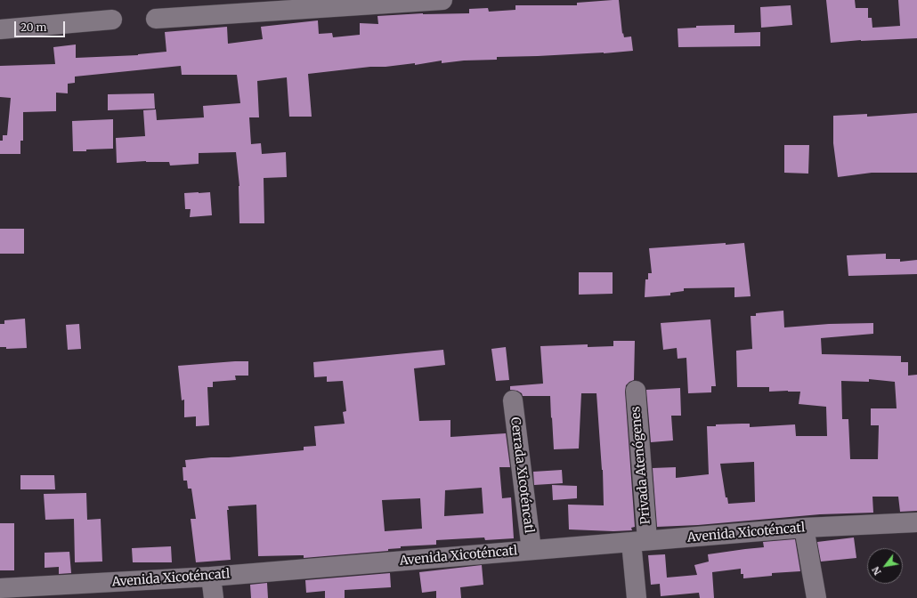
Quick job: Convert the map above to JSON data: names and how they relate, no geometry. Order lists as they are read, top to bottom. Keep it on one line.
{"streets":{"street":["Privada Atenógenes","Cerrada Xicoténcatl","Avenida Xicoténcatl"]},"crossings":[["Privada Atenógenes","Avenida Xicoténcatl"],["Cerrada Xicoténcatl","Avenida Xicoténcatl"]],"scale_bar":"20 m","north":"bottom left"}
